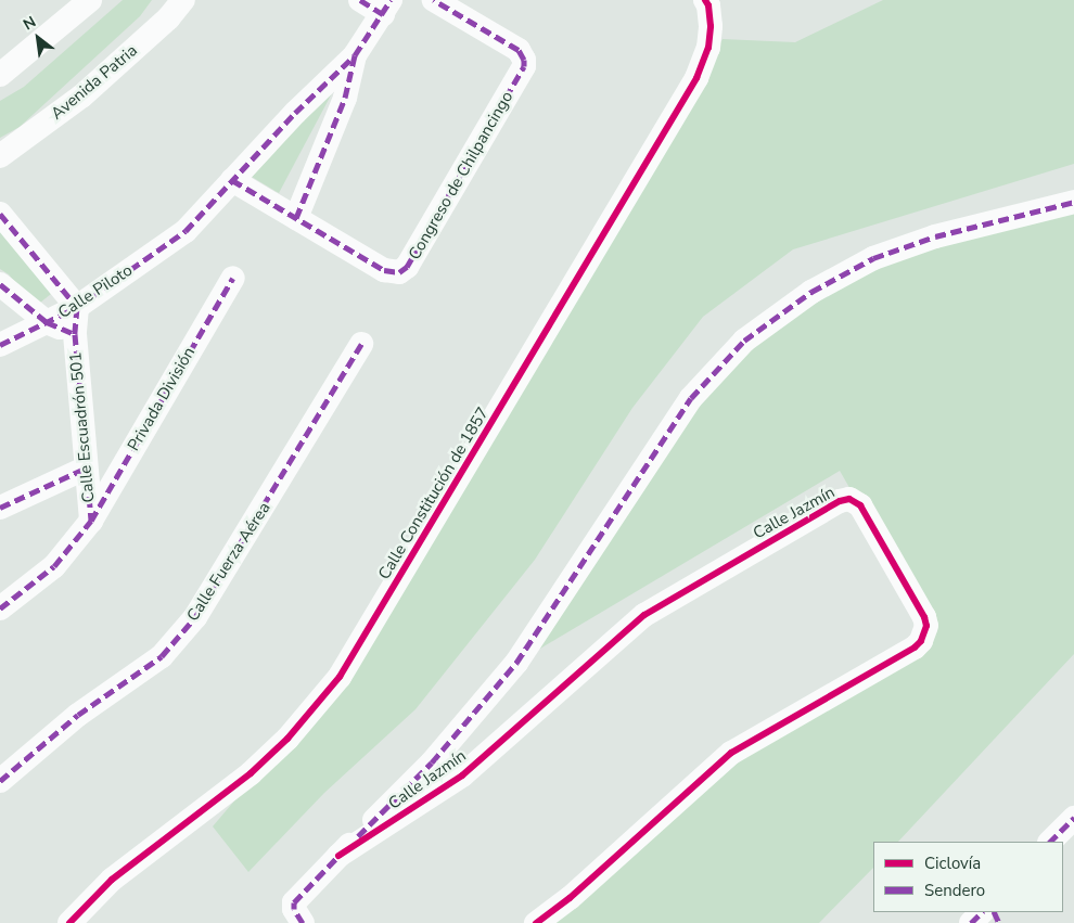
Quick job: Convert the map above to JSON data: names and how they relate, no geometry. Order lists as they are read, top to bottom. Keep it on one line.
{"streets":{"street":["Avenida Patria","Congreso de Chilpancingo","Calle Piloto","Privada División","Calle Escuadrón 501","Calle Constitución de 1857","Calle Jazmín","Calle Fuerza Aérea"]},"crossings":[["Congreso de Chilpancingo","Calle Piloto"],["Calle Piloto","Calle Escuadrón 501"],["Privada División","Calle Escuadrón 501"]],"legend":["Ciclovía","Sendero"],"north":"top left"}
